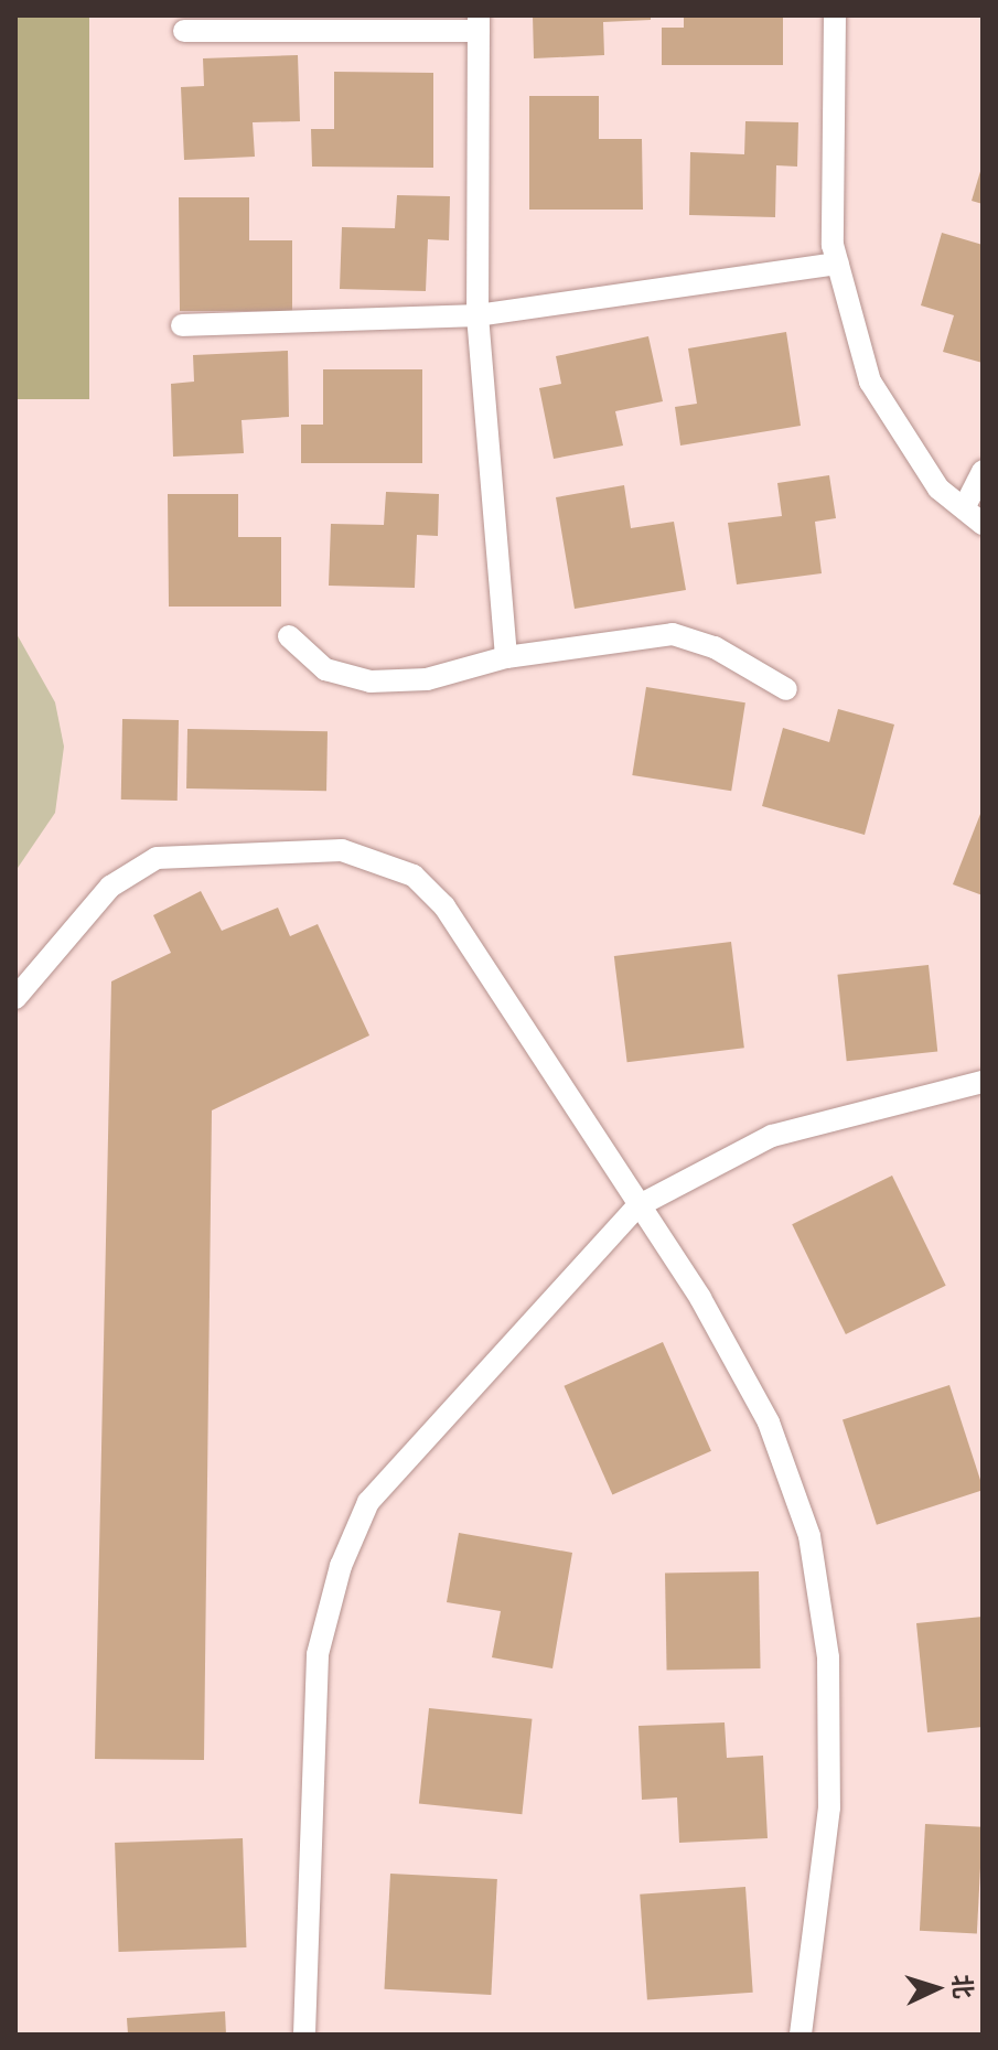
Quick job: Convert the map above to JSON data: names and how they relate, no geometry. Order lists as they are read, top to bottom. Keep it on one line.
{"north":"right"}
